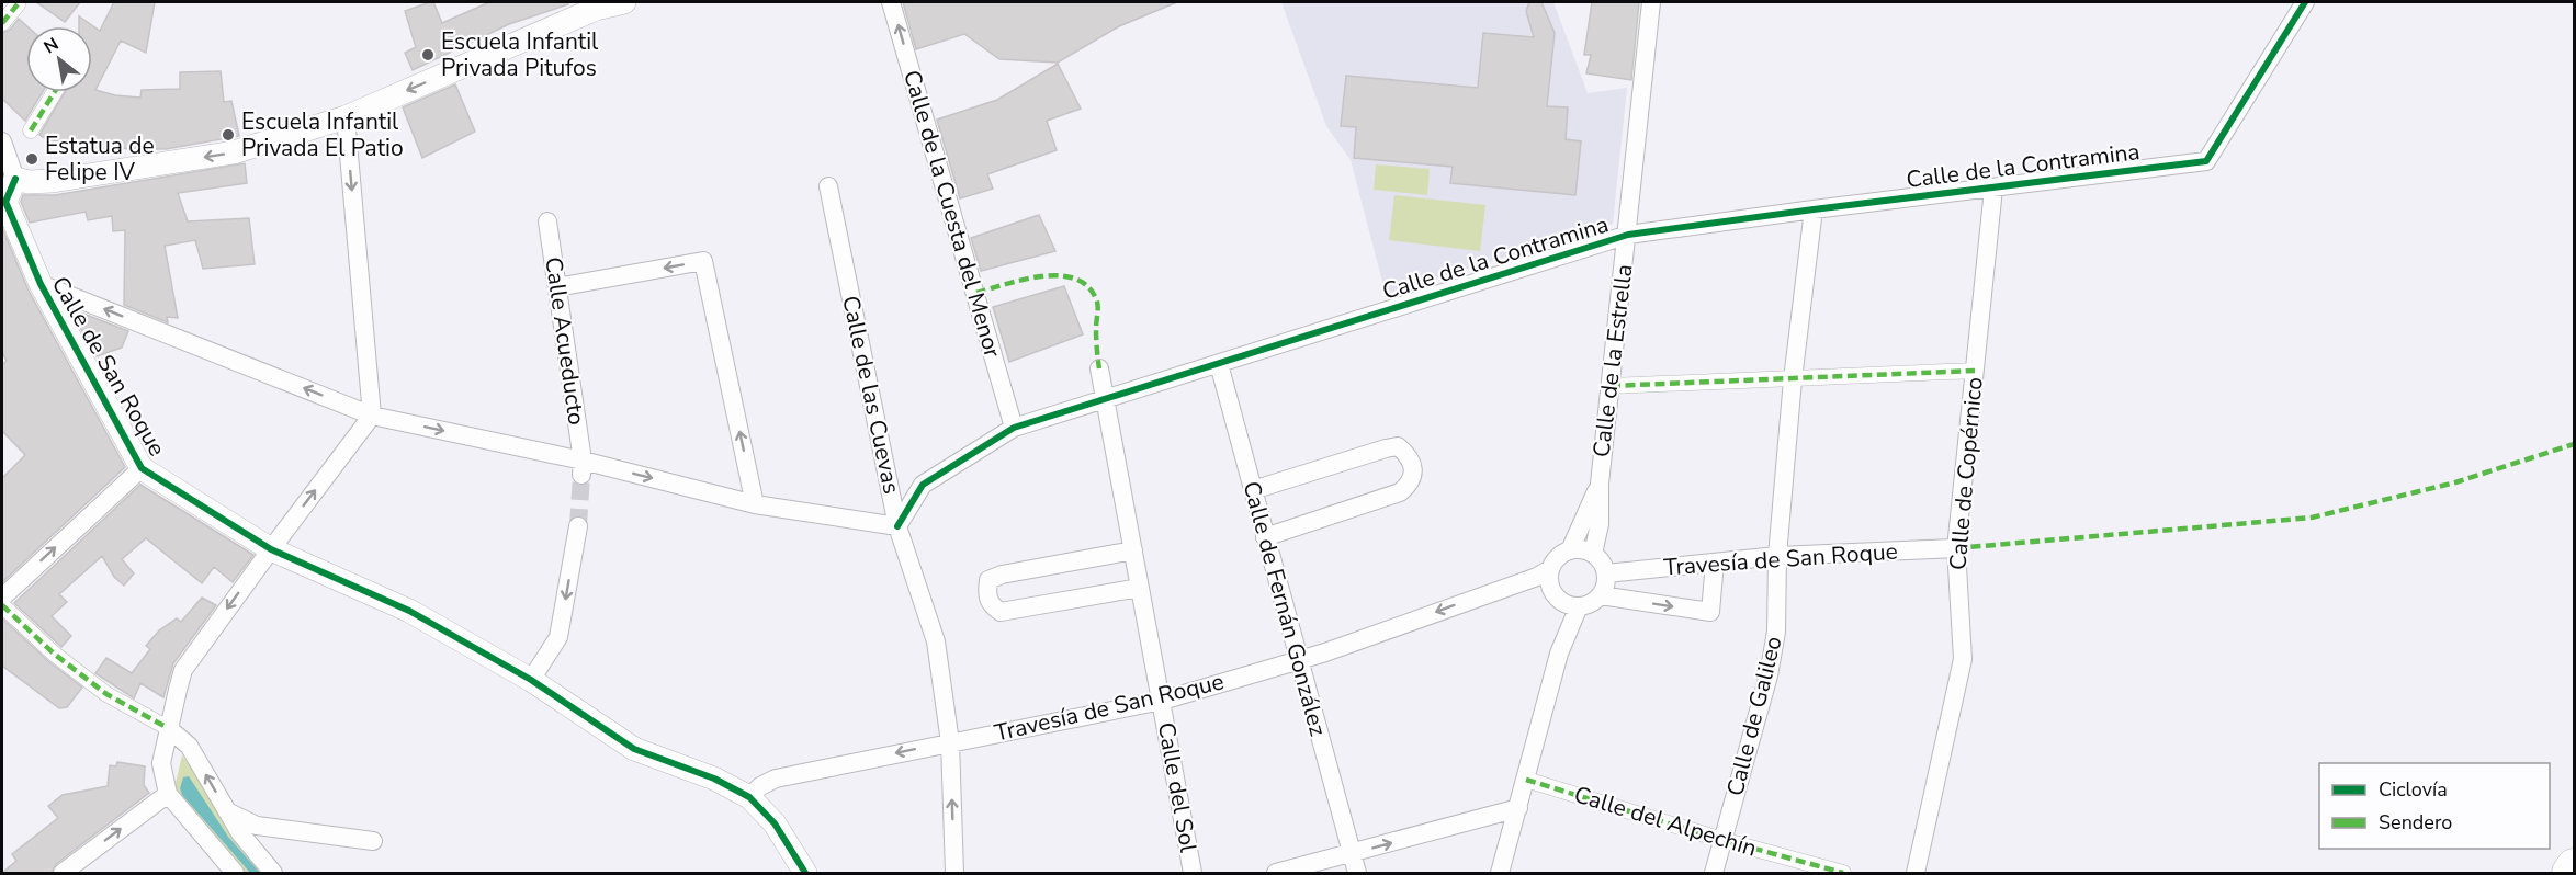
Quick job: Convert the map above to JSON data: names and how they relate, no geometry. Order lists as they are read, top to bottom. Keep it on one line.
{"streets":{"street":["Calle de la Contramina","Calle de la Cuesta del Menor","Calle Acueducto","Calle de la Estrella","Calle de San Roque","Calle de las Cuevas","Calle de Copérnico","Travesía de San Roque","Calle de Fernán González","Calle de Galileo","Calle del Sol","Calle del Alpechín"]},"crossings":[["Calle de la Contramina","Calle de la Cuesta del Menor"],["Calle de la Contramina","Calle de la Estrella"],["Calle de la Contramina","Calle de las Cuevas"],["Calle de la Contramina","Calle de Copérnico"],["Calle de la Contramina","Calle de Fernán González"],["Calle de la Contramina","Calle de Galileo"],["Calle de la Contramina","Calle del Sol"],["Calle de la Estrella","Travesía de San Roque"],["Calle de San Roque","Travesía de San Roque"],["Calle de las Cuevas","Travesía de San Roque"],["Calle de Copérnico","Travesía de San Roque"],["Travesía de San Roque","Calle de Fernán González"],["Travesía de San Roque","Calle de Galileo"],["Travesía de San Roque","Calle del Sol"],["Calle de Galileo","Calle del Alpechín"]],"one_way":["Calle de la Cuesta del Menor"],"places":["Escuela Infantil Privada Pitufos","Escuela Infantil Privada El Patio","Estatua de Felipe IV"],"legend":["Ciclovía","Sendero"],"north":"top left"}
